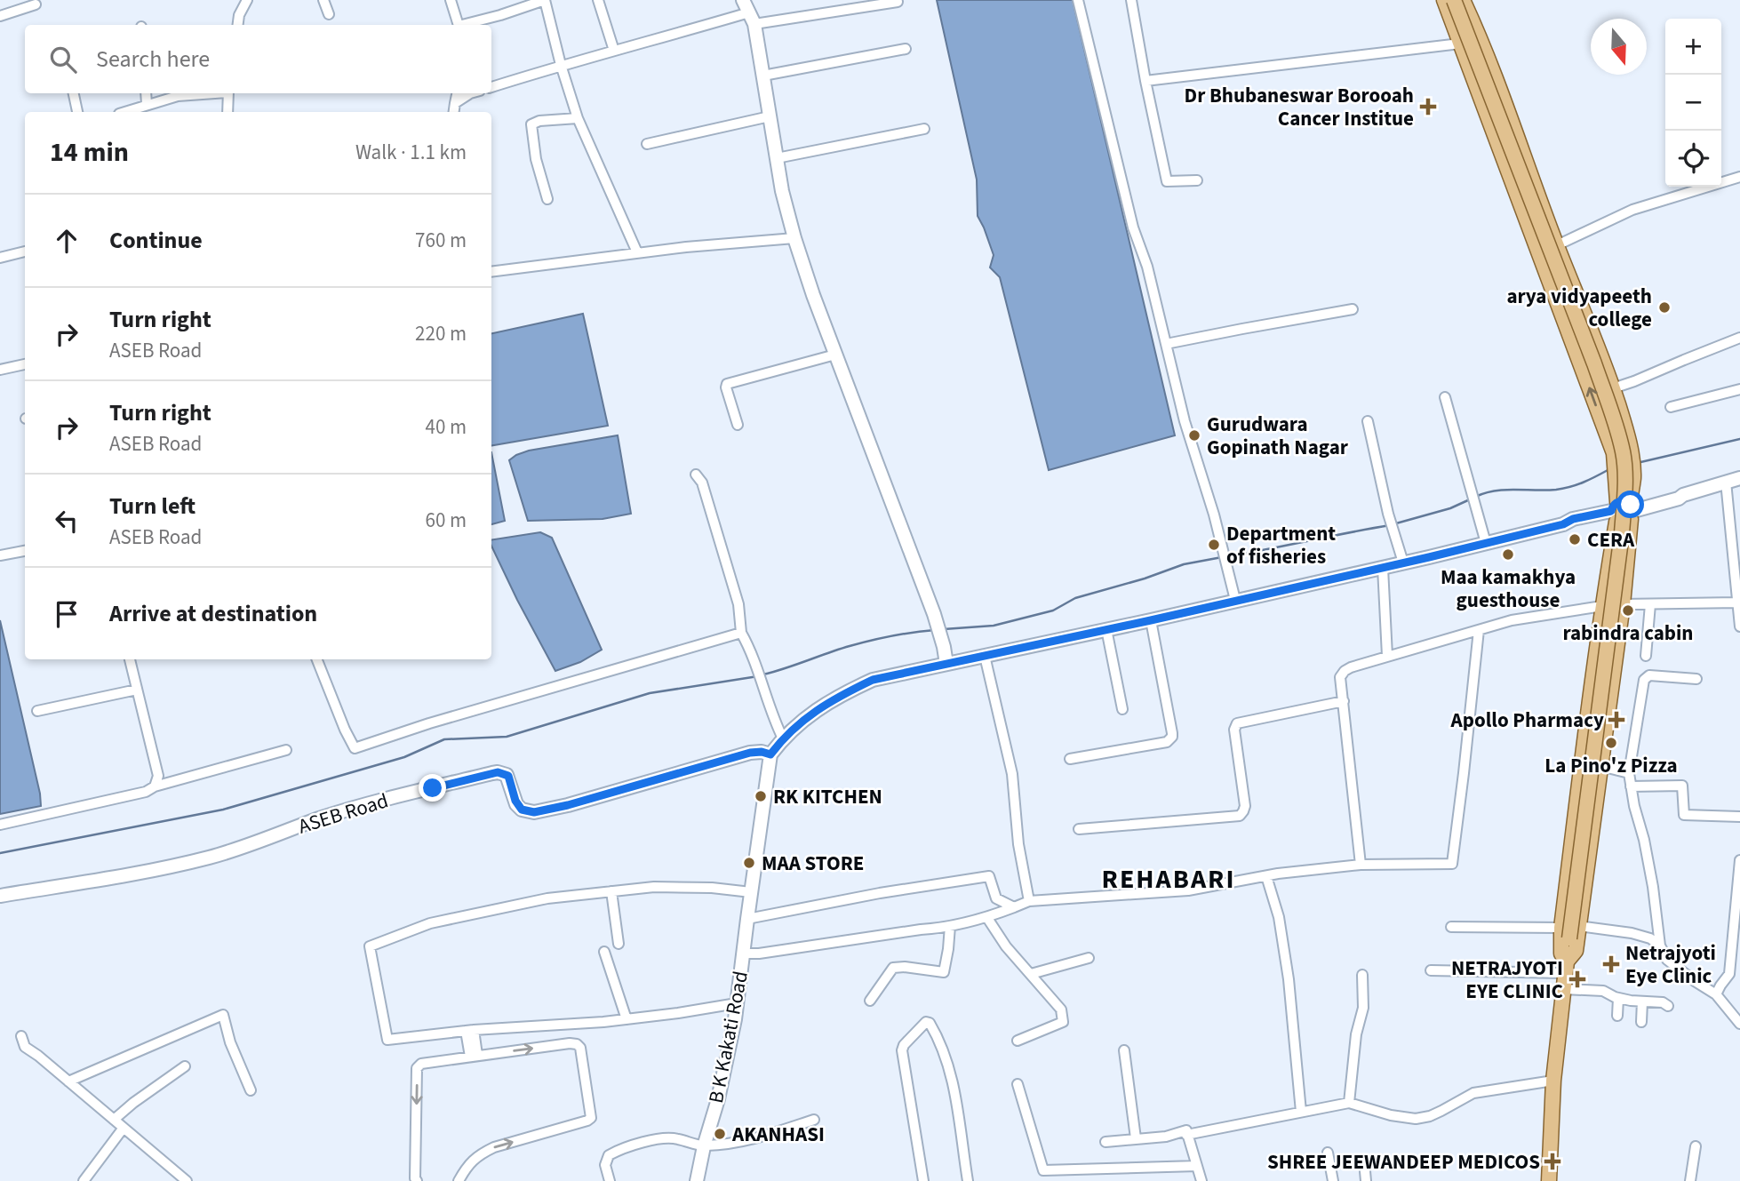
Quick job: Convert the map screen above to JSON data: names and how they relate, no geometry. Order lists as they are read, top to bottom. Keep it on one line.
{"streets":{"street":["ASEB Road","B K Kakati Road"]},"crossings":[["ASEB Road","B K Kakati Road"]],"districts":["REHABARI"],"places":{"health":["Dr Bhubaneswar Borooah Cancer Institue","Apollo Pharmacy","Netrajyoti Eye Clinic","NETRAJYOTI EYE CLINIC","SHREE JEEWANDEEP MEDICOS"],"other":["arya vidyapeeth college","Gurudwara Gopinath Nagar","CERA","Department of fisheries","Maa kamakhya guesthouse","rabindra cabin","La Pino'z Pizza","RK KITCHEN","MAA STORE","AKANHASI"]},"north":"bottom","page":{"map_buttons":["+","−"],"search":"Search here","heading":["14 min","Walk · 1.1 km"],"list":[["Continue","760 m"],["Turn right","ASEB Road","220 m"],["Turn right","ASEB Road","40 m"],["Turn left","ASEB Road","60 m"],"Arrive at destination"]}}
